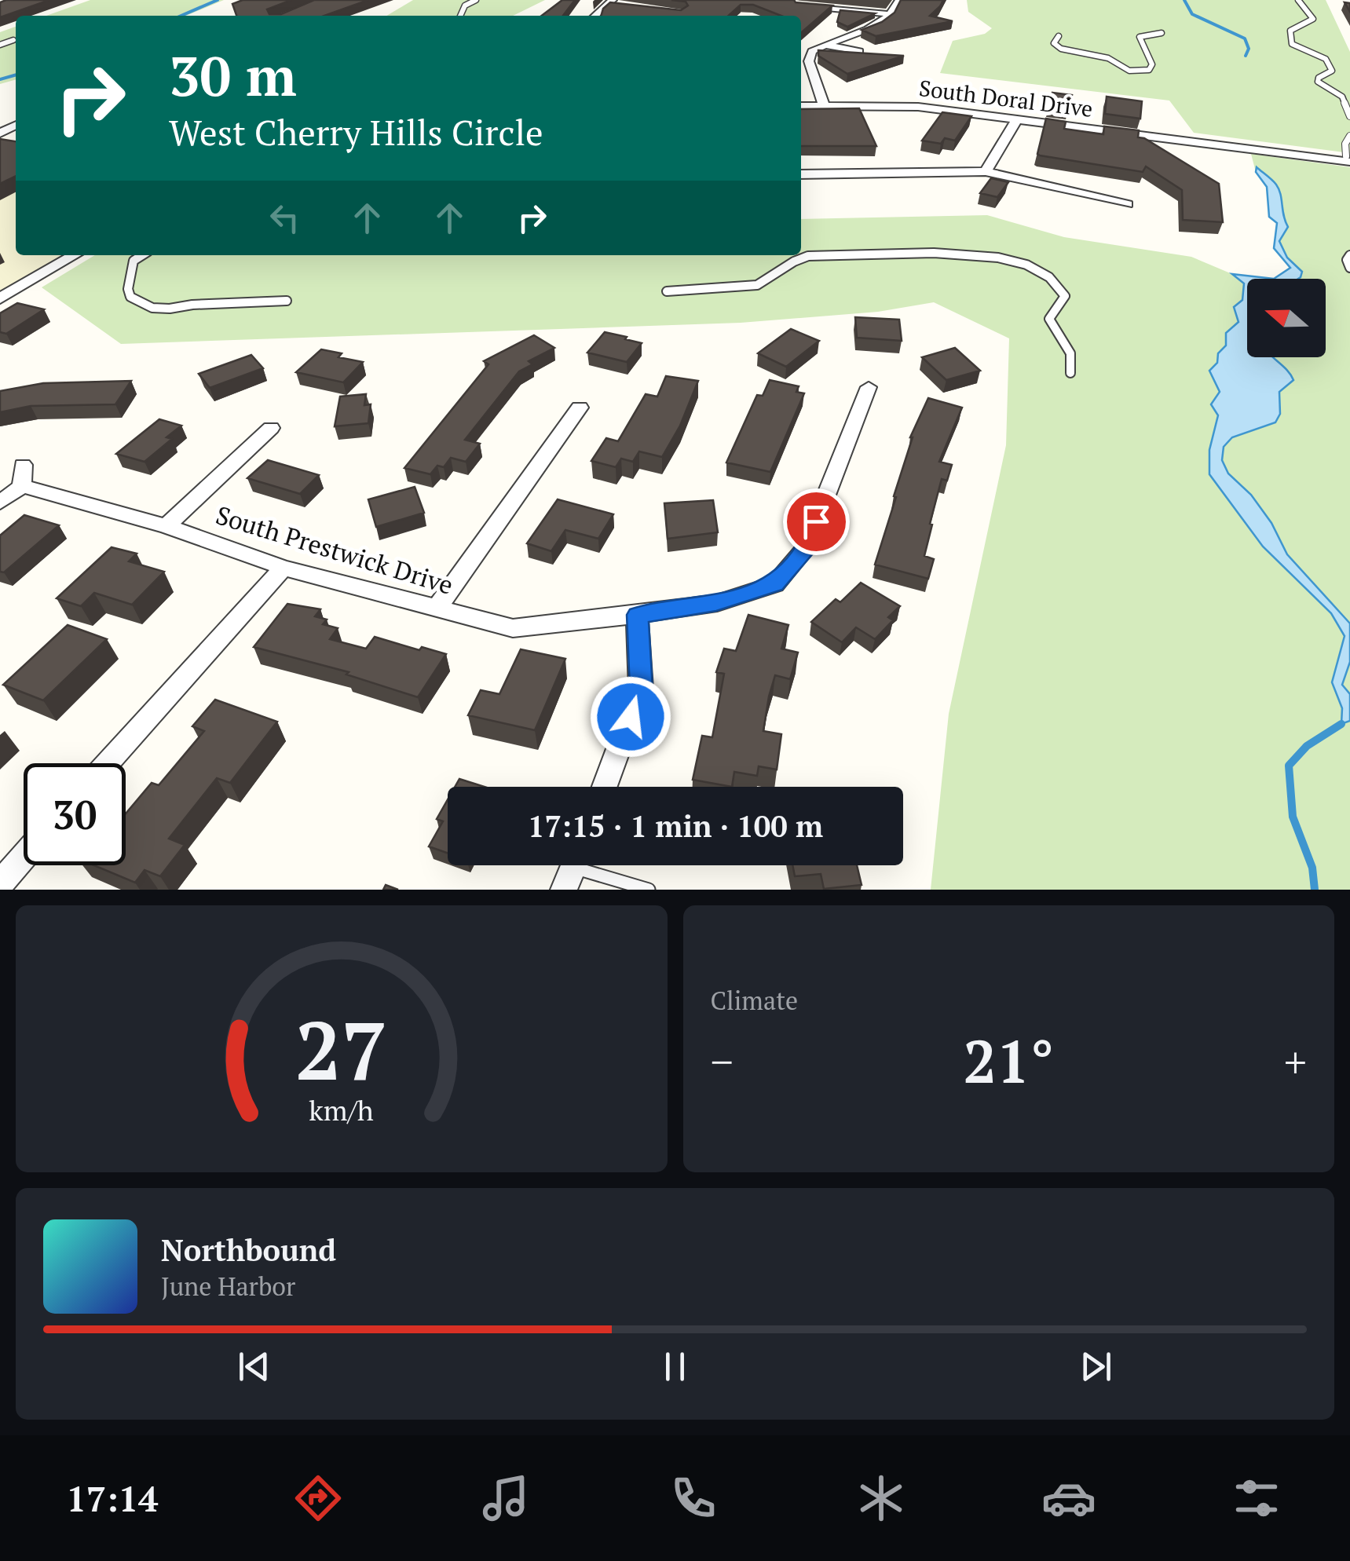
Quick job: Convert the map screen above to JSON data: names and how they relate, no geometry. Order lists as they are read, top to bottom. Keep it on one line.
{"streets":{"street":["South Doral Drive","South Prestwick Drive"]},"north":"left","page":{"turn":["30 m","West Cherry Hills Circle"],"limit":"30","trip":"17:15 · 1 min · 100 m","tile":"Climate","heat":["−","21°","+"],"song":["Northbound","June Harbor"],"tabs":"17:14","gauge":["27","km/h"]}}
